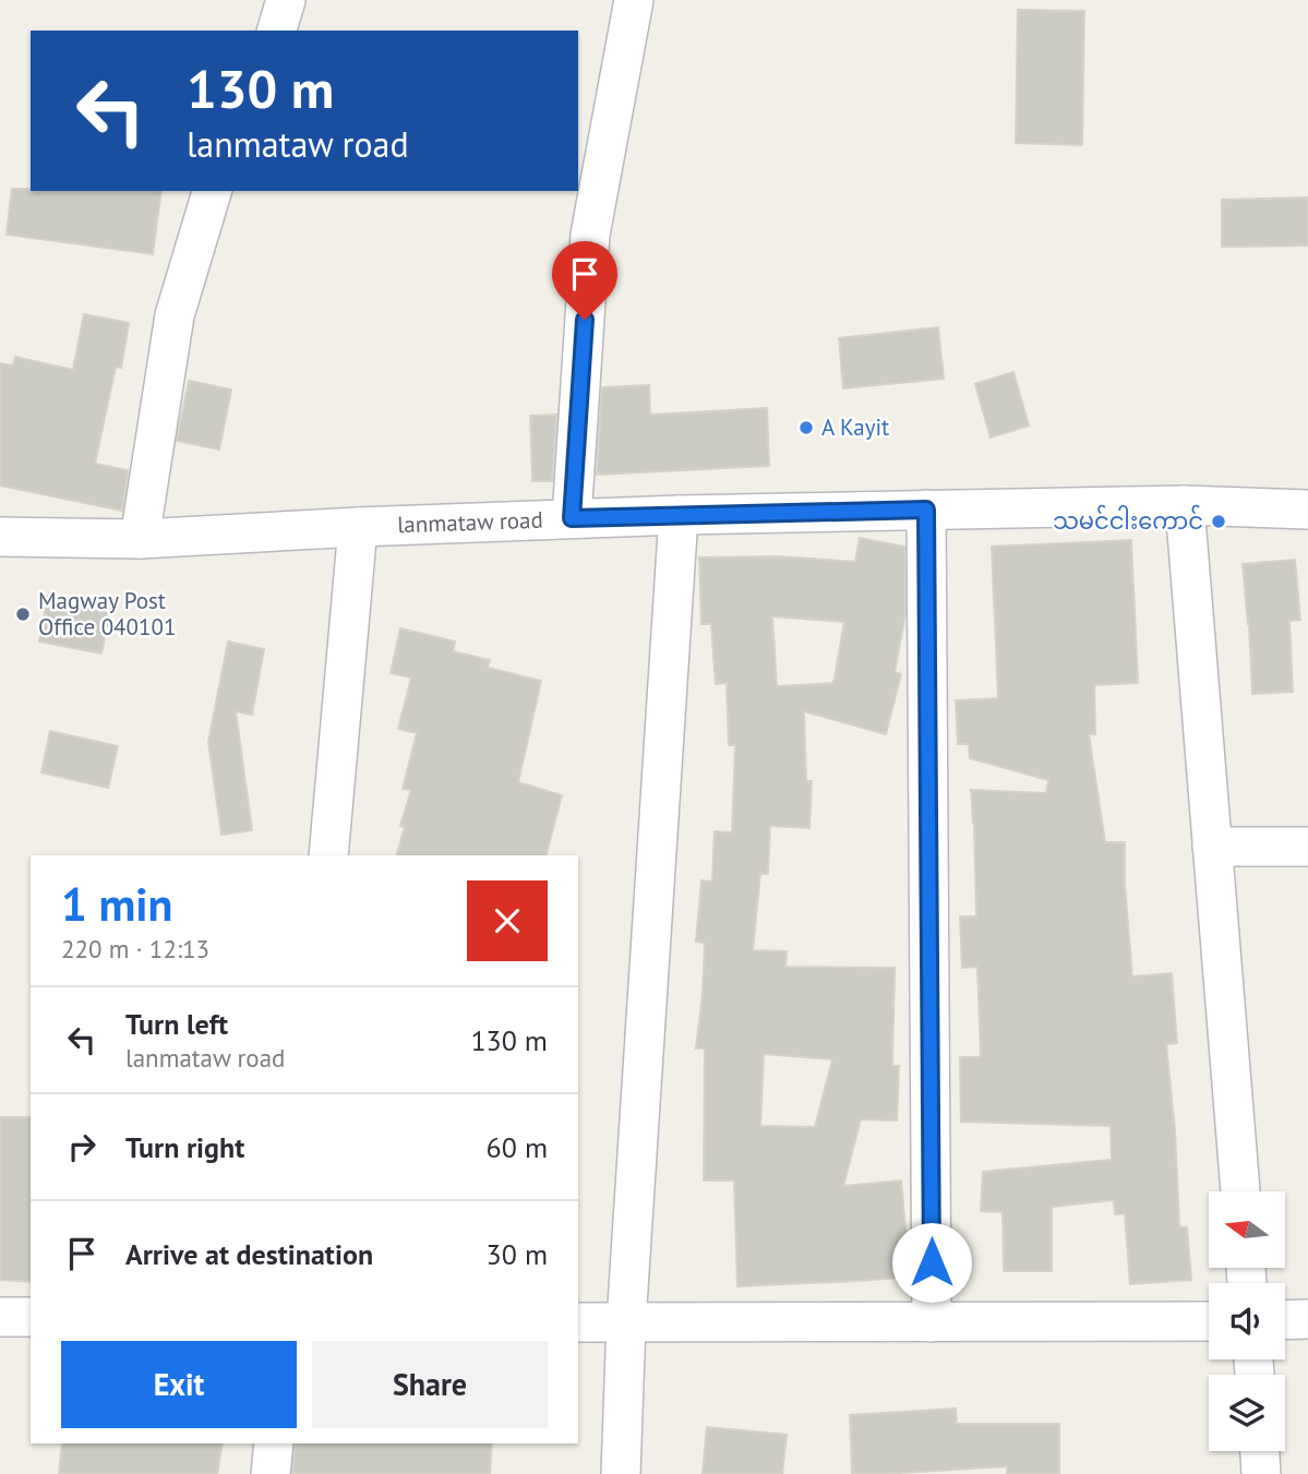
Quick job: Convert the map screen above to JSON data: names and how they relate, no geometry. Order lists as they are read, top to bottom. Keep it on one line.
{"streets":{"street":["lanmataw road"]},"places":["A Kayit","သမင်ငါးကောင်","Magway Post Office 040101"],"north":"left","page":{"turn":["130 m","lanmataw road"],"heading":["1 min","220 m · 12:13"],"list":[{"name":"Turn left","note":"lanmataw road","value":"130 m"},{"name":"Turn right","value":"60 m"},{"name":"Arrive at destination","value":"30 m"}],"buttons":["Exit","Share"]}}
